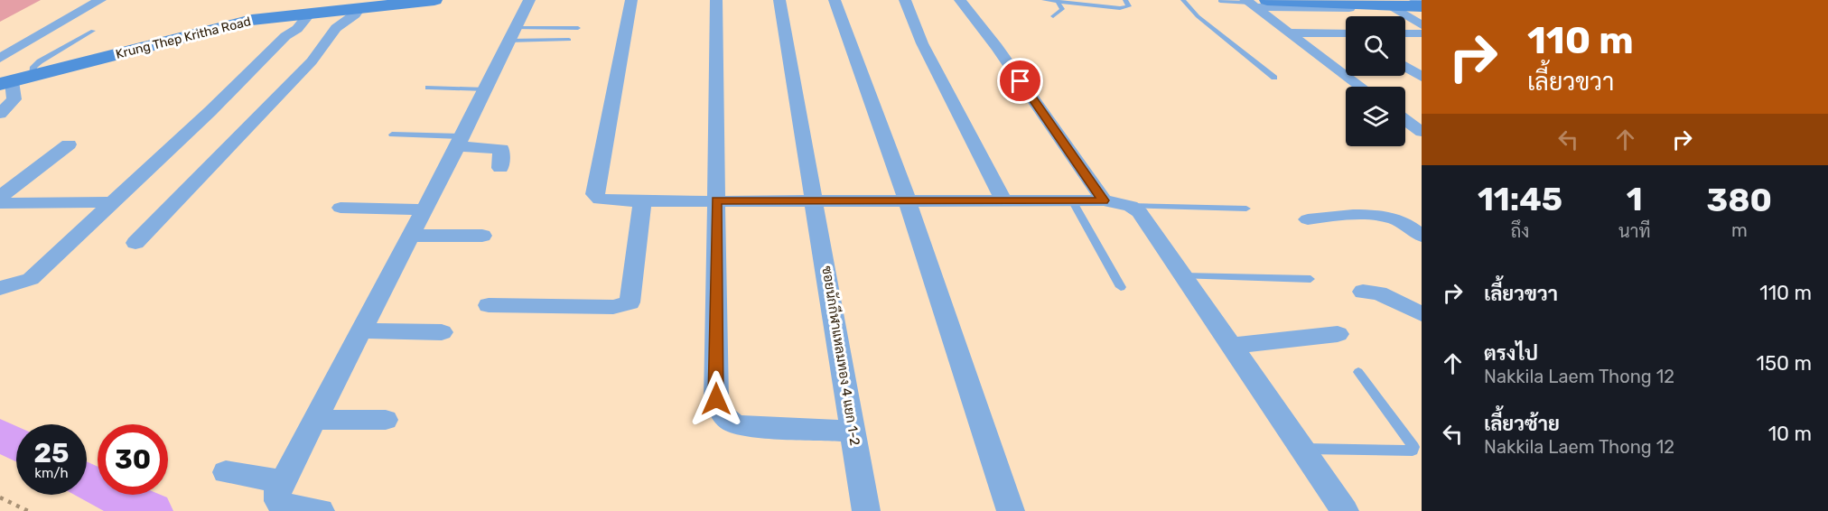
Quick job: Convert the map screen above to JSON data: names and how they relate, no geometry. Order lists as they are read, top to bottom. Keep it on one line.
{"streets":{"main road":["Krung Thep Kritha Road"],"street":["ซอยนักกีฬาแหลมทอง 4 แยก 1-2"]},"page":{"turn":["110 m","เลี้ยวขวา"],"eta":["11:45","ถึง","1","นาที","380","m"],"list":[{"name":"เลี้ยวขวา","value":"110 m"},{"name":"ตรงไป","note":"Nakkila Laem Thong 12","value":"150 m"},{"name":"เลี้ยวซ้าย","note":"Nakkila Laem Thong 12","value":"10 m"}],"speed":"25 km/h","limit":"30"}}
